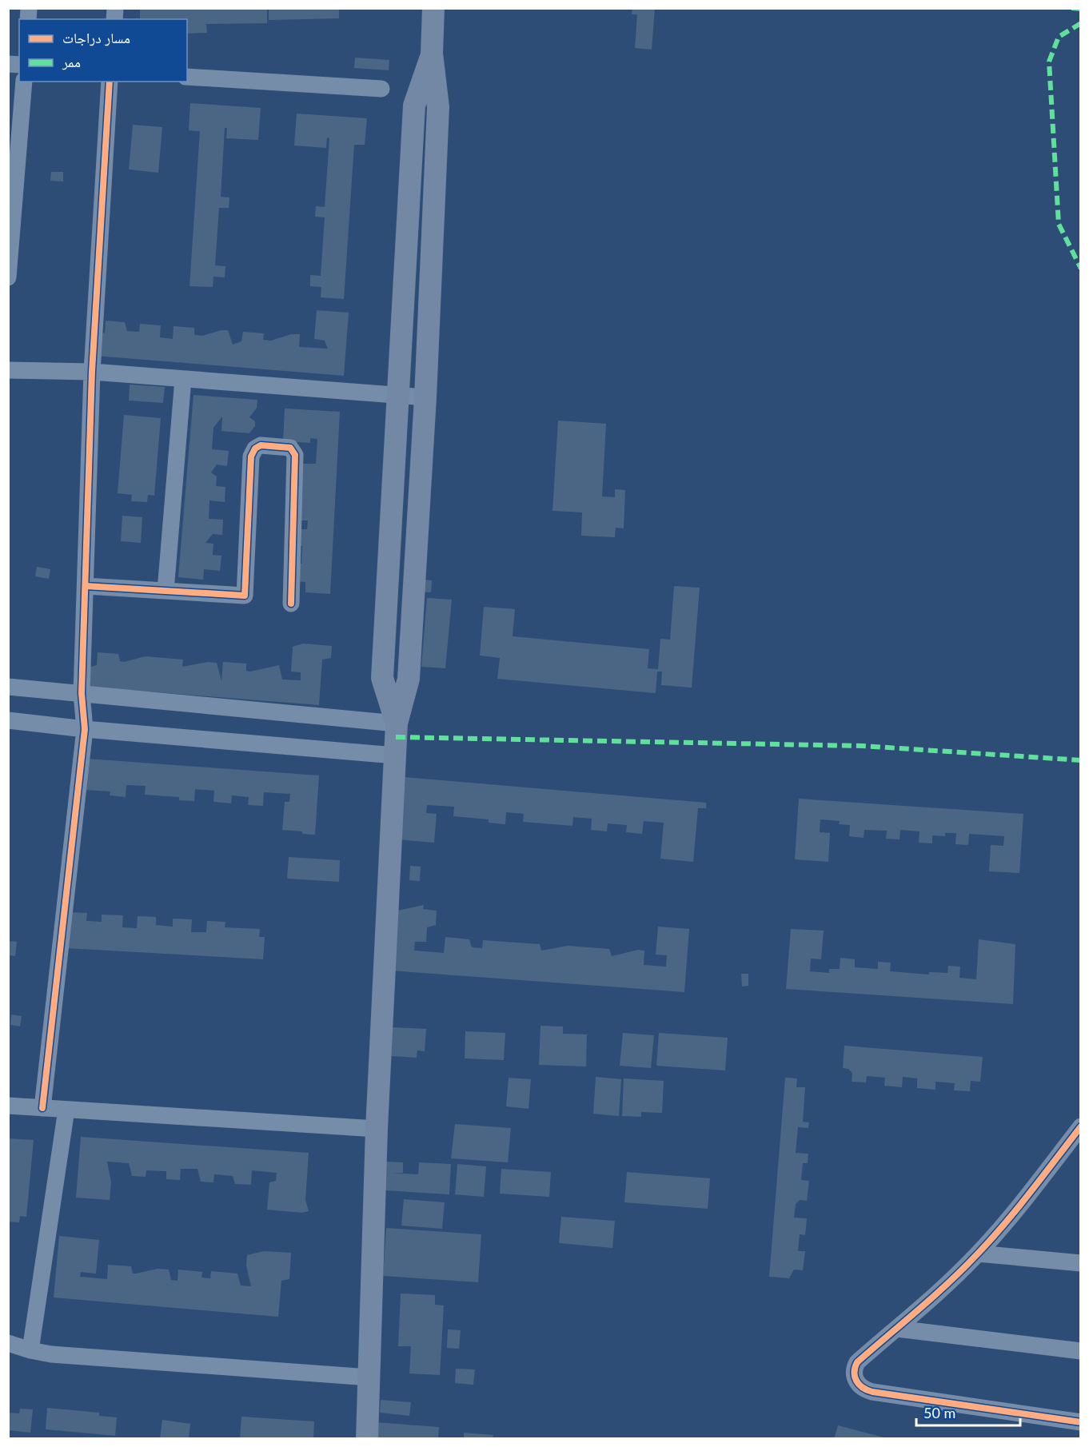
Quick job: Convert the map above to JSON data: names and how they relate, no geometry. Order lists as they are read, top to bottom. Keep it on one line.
{"legend":["مسار دراجات","ممر"],"scale_bar":"50 m"}
